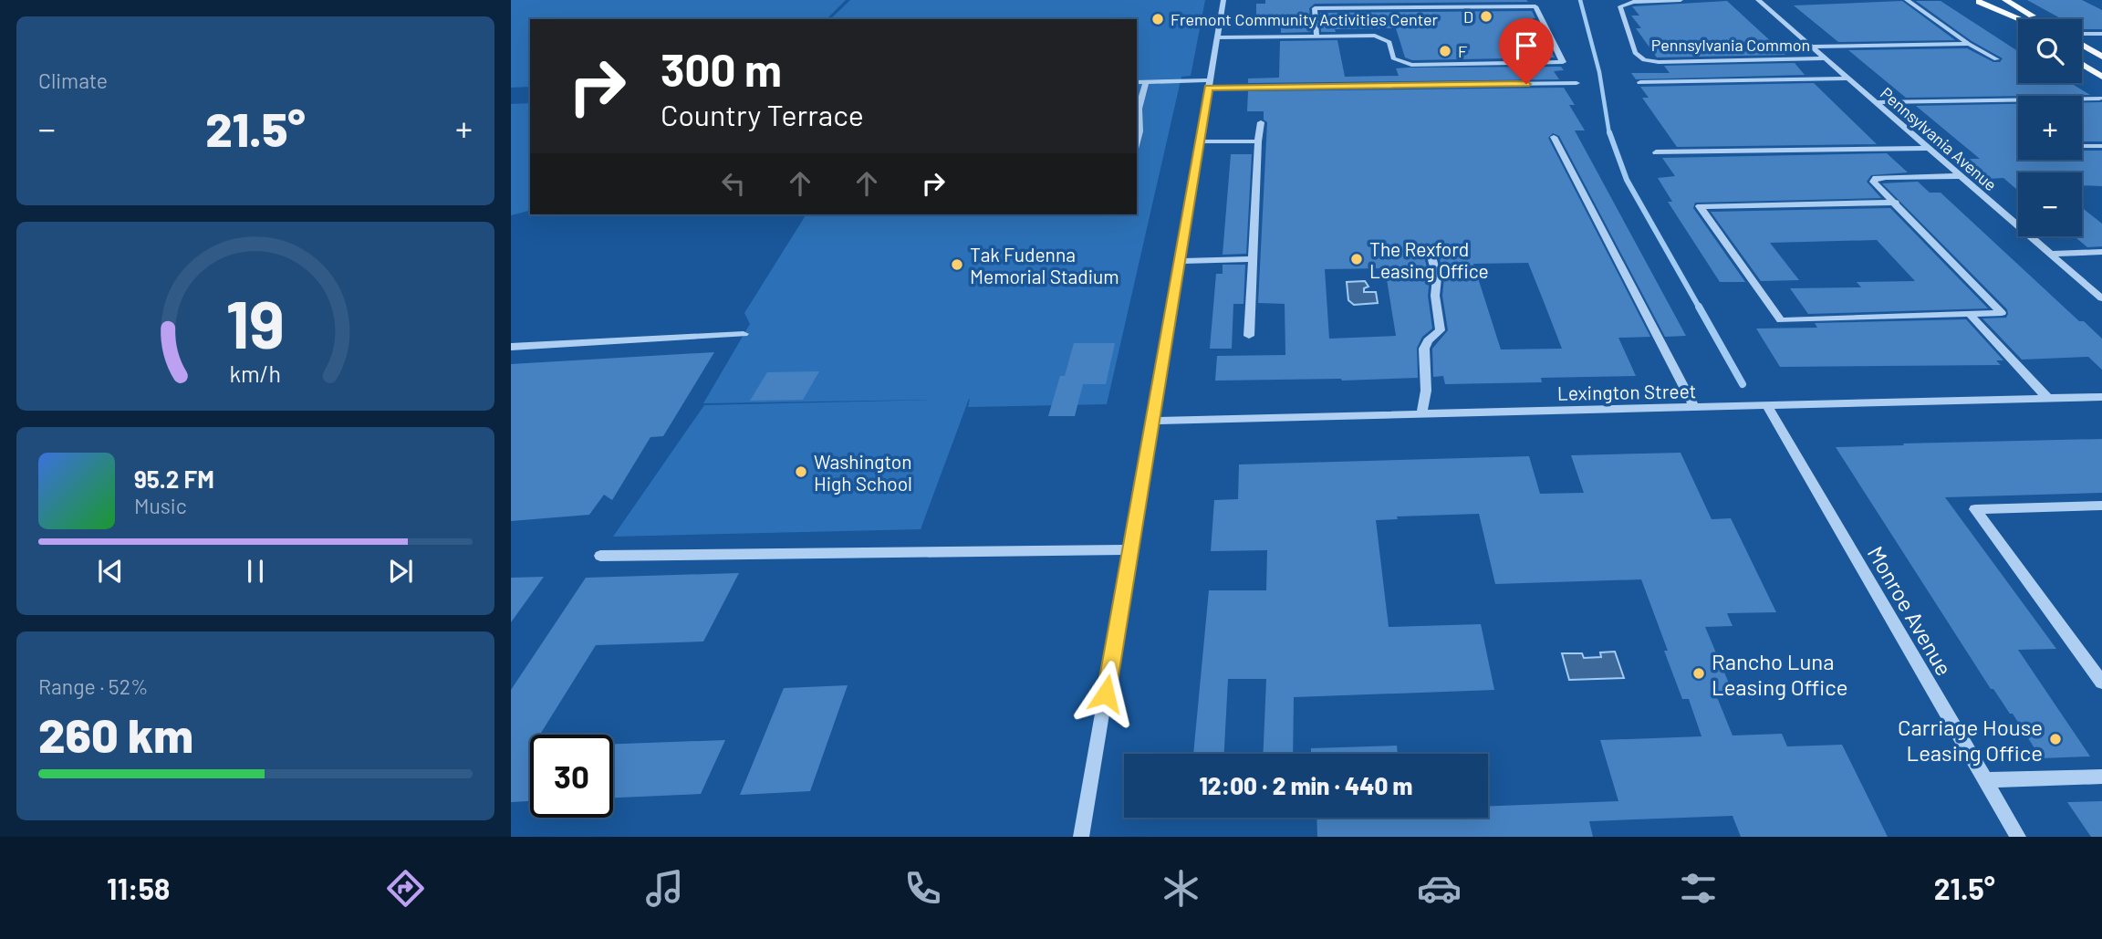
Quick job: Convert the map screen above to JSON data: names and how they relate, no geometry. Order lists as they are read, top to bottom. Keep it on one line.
{"streets":{"street":["Pennsylvania Common","Pennsylvania Avenue","Lexington Street","Monroe Avenue"]},"crossings":[["Pennsylvania Common","Pennsylvania Avenue"],["Lexington Street","Monroe Avenue"]],"places":["D","Fremont Community Activities Center","F","The Rexford Leasing Office","Tak Fudenna Memorial Stadium","Washington High School","Rancho Luna Leasing Office","Carriage House Leasing Office"],"page":{"tile":["Climate",["Range · 52%","260 km"]],"map_buttons":["+","−"],"turn":["300 m","Country Terrace"],"heat":["−","21.5°","+"],"song":["95.2 FM","Music"],"limit":"30","trip":"12:00 · 2 min · 440 m","tabs":["11:58","21.5°"],"gauge":["19","km/h"]}}
